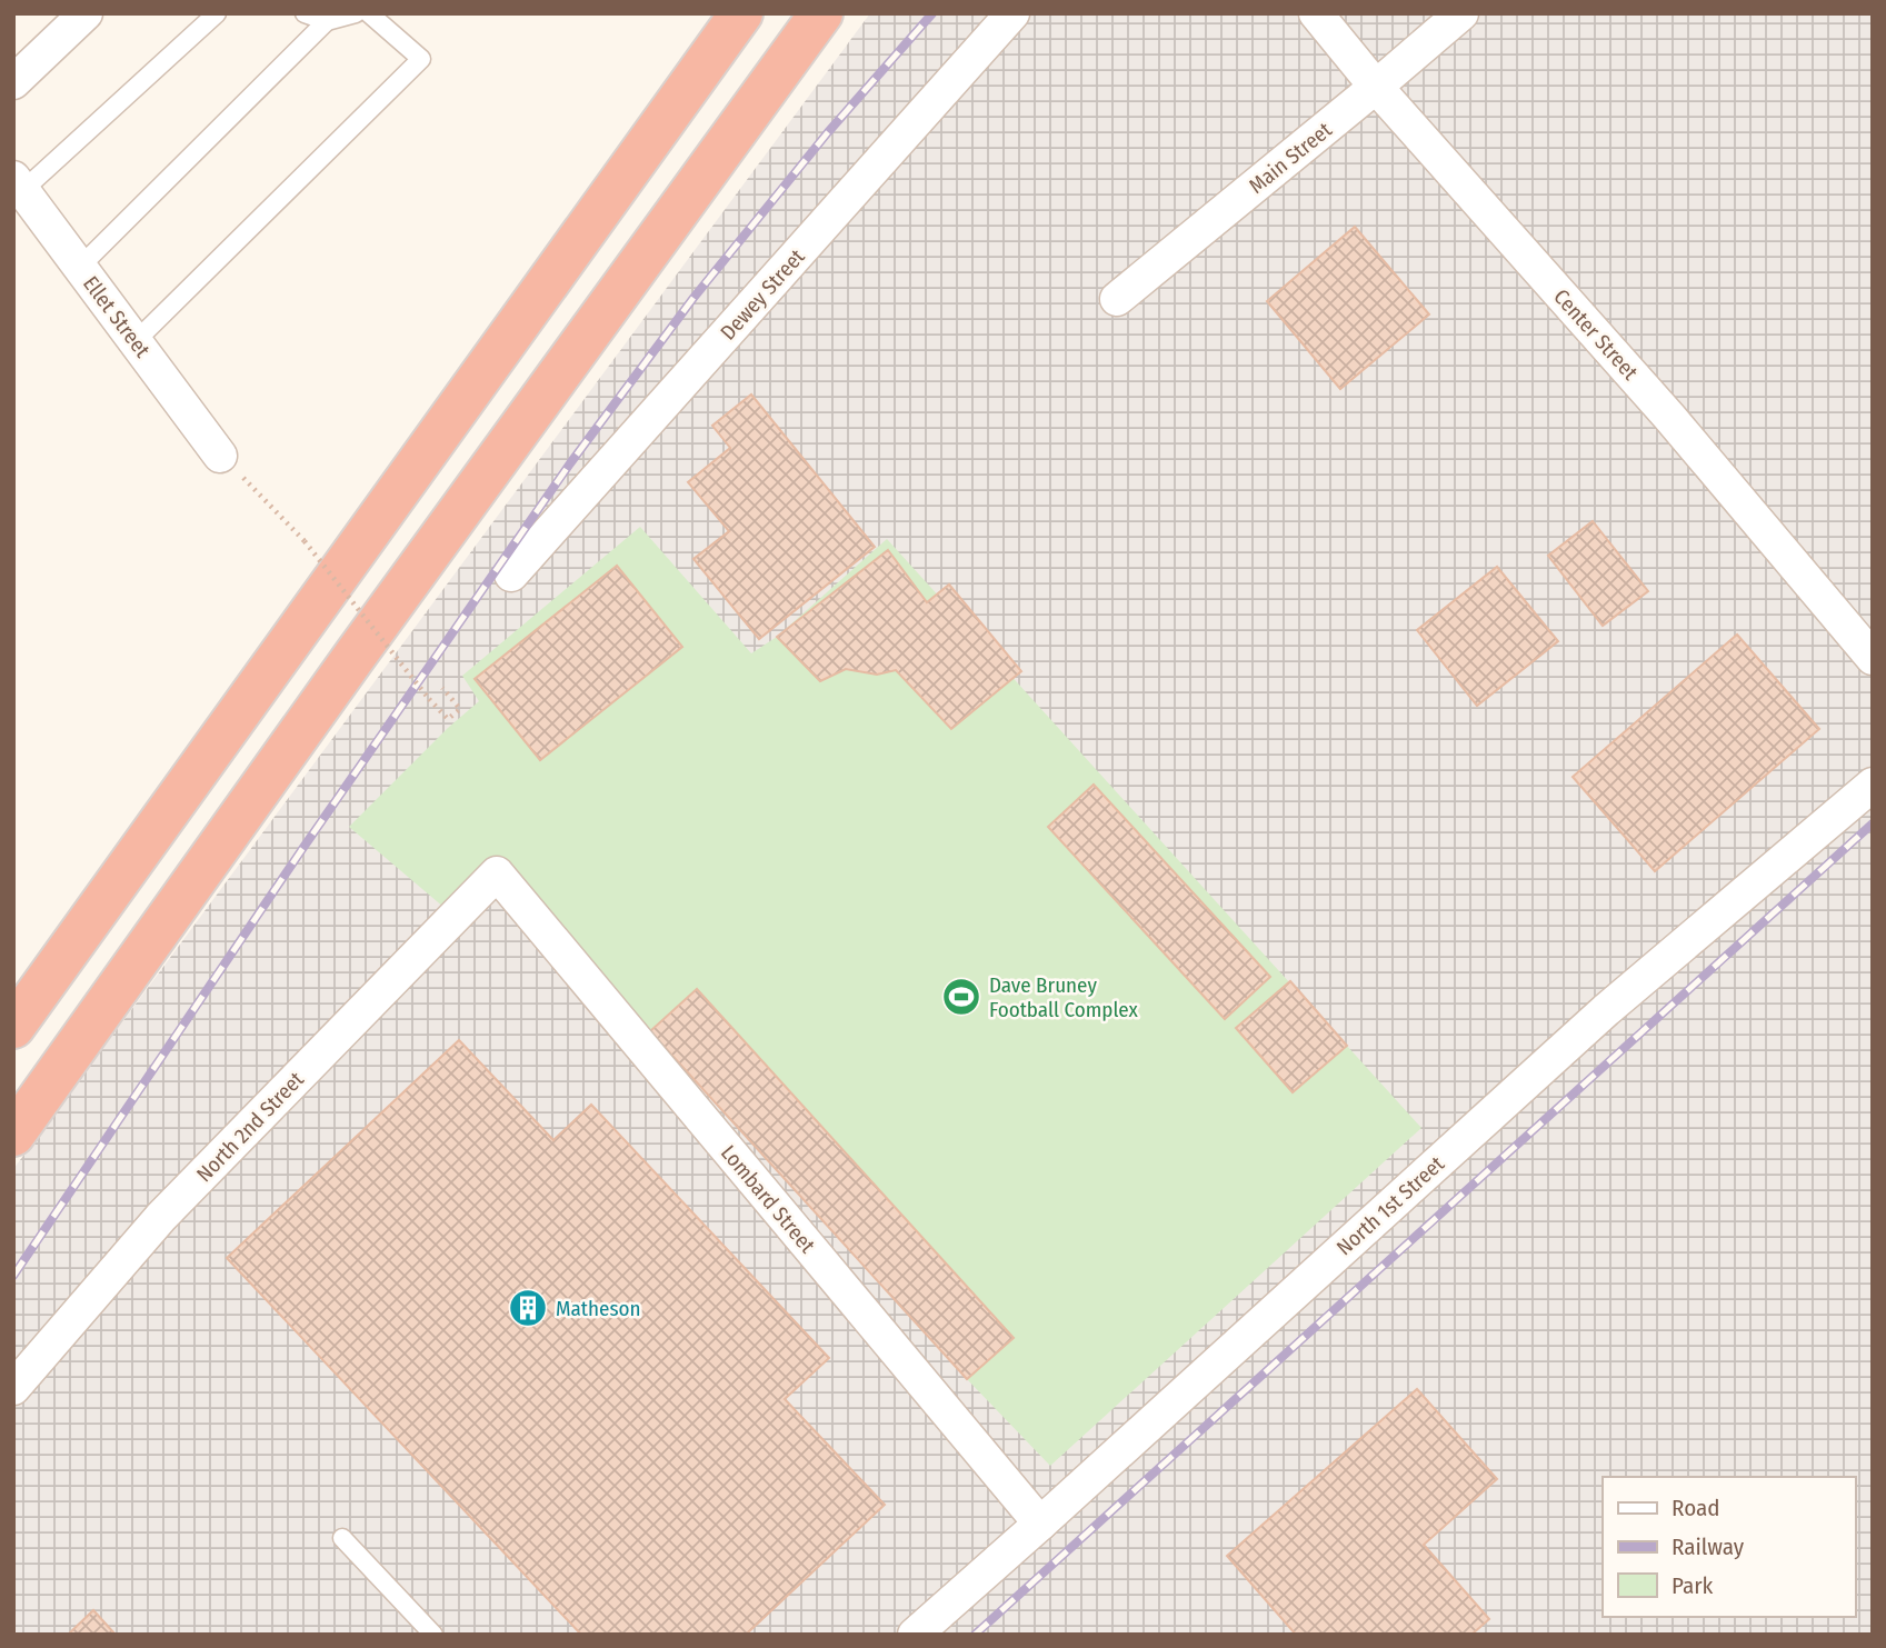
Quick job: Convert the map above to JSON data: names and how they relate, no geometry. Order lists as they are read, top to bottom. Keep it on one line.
{"streets":{"street":["Main Street","Dewey Street","Ellet Street","Center Street","North 2nd Street","Lombard Street","North 1st Street"]},"crossings":[["Main Street","Center Street"],["North 2nd Street","Lombard Street"],["Lombard Street","North 1st Street"]],"places":{"sports":["Dave Bruney Football Complex"],"building":["Matheson"]},"legend":["Road","Railway","Park"]}
